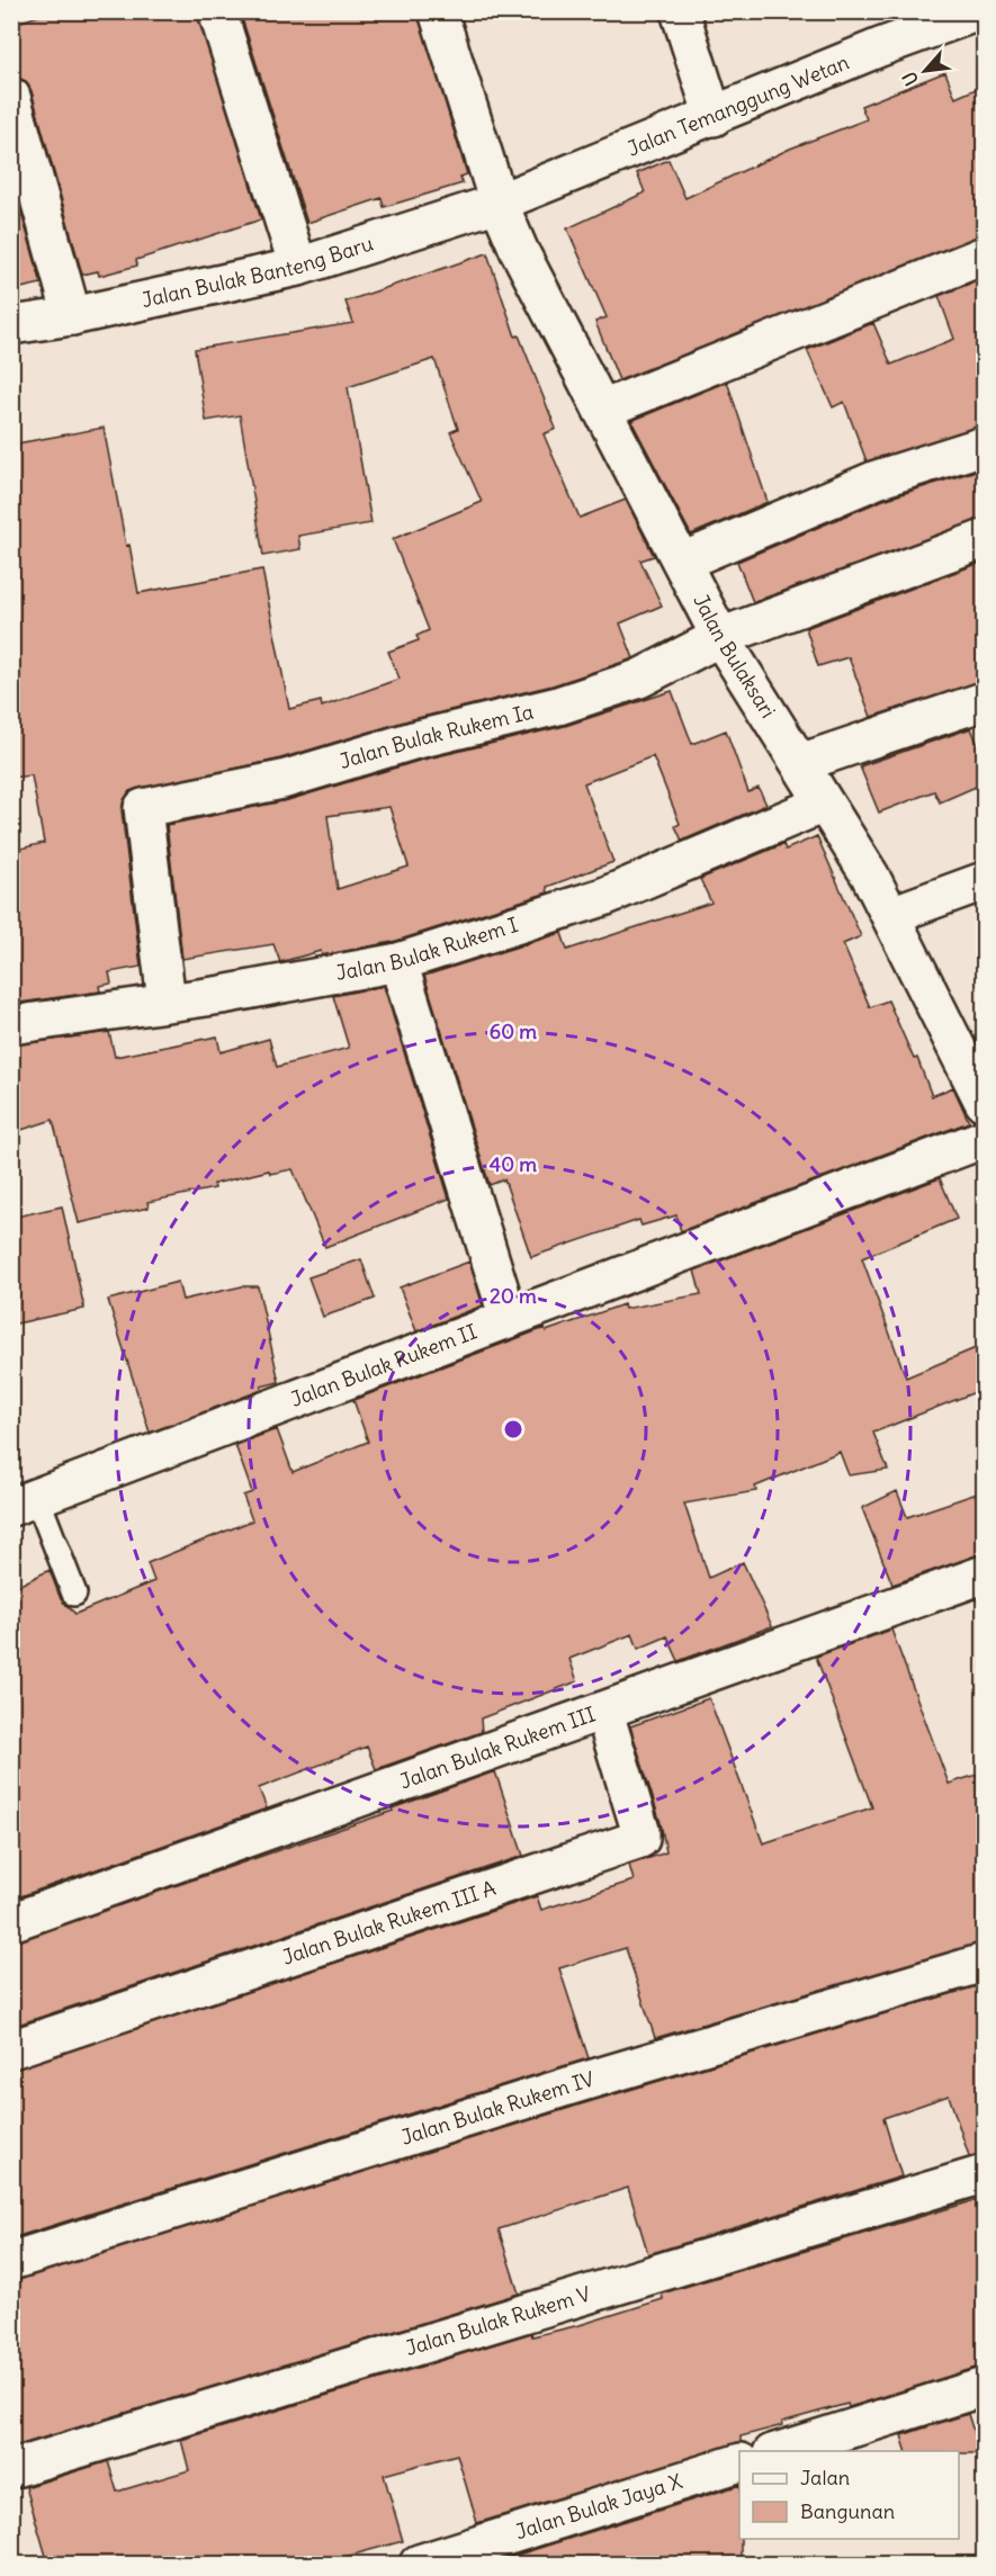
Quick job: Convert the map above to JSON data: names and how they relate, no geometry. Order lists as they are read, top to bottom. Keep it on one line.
{"streets":{"street":["Jalan Temanggung Wetan","Jalan Bulak Banteng Baru","Jalan Bulaksari","Jalan Bulak Rukem Ia","Jalan Bulak Rukem I","Jalan Bulak Rukem II","Jalan Bulak Rukem III","Jalan Bulak Rukem III A","Jalan Bulak Rukem IV","Jalan Bulak Rukem V","Jalan Bulak Jaya X"]},"crossings":[["Jalan Temanggung Wetan","Jalan Bulak Banteng Baru"],["Jalan Temanggung Wetan","Jalan Bulaksari"],["Jalan Bulak Banteng Baru","Jalan Bulaksari"],["Jalan Bulaksari","Jalan Bulak Rukem Ia"],["Jalan Bulaksari","Jalan Bulak Rukem I"],["Jalan Bulak Rukem Ia","Jalan Bulak Rukem I"],["Jalan Bulak Rukem III","Jalan Bulak Rukem III A"]],"legend":["Jalan","Bangunan"],"north":"bottom left","rings":["60 m","40 m","20 m"]}
